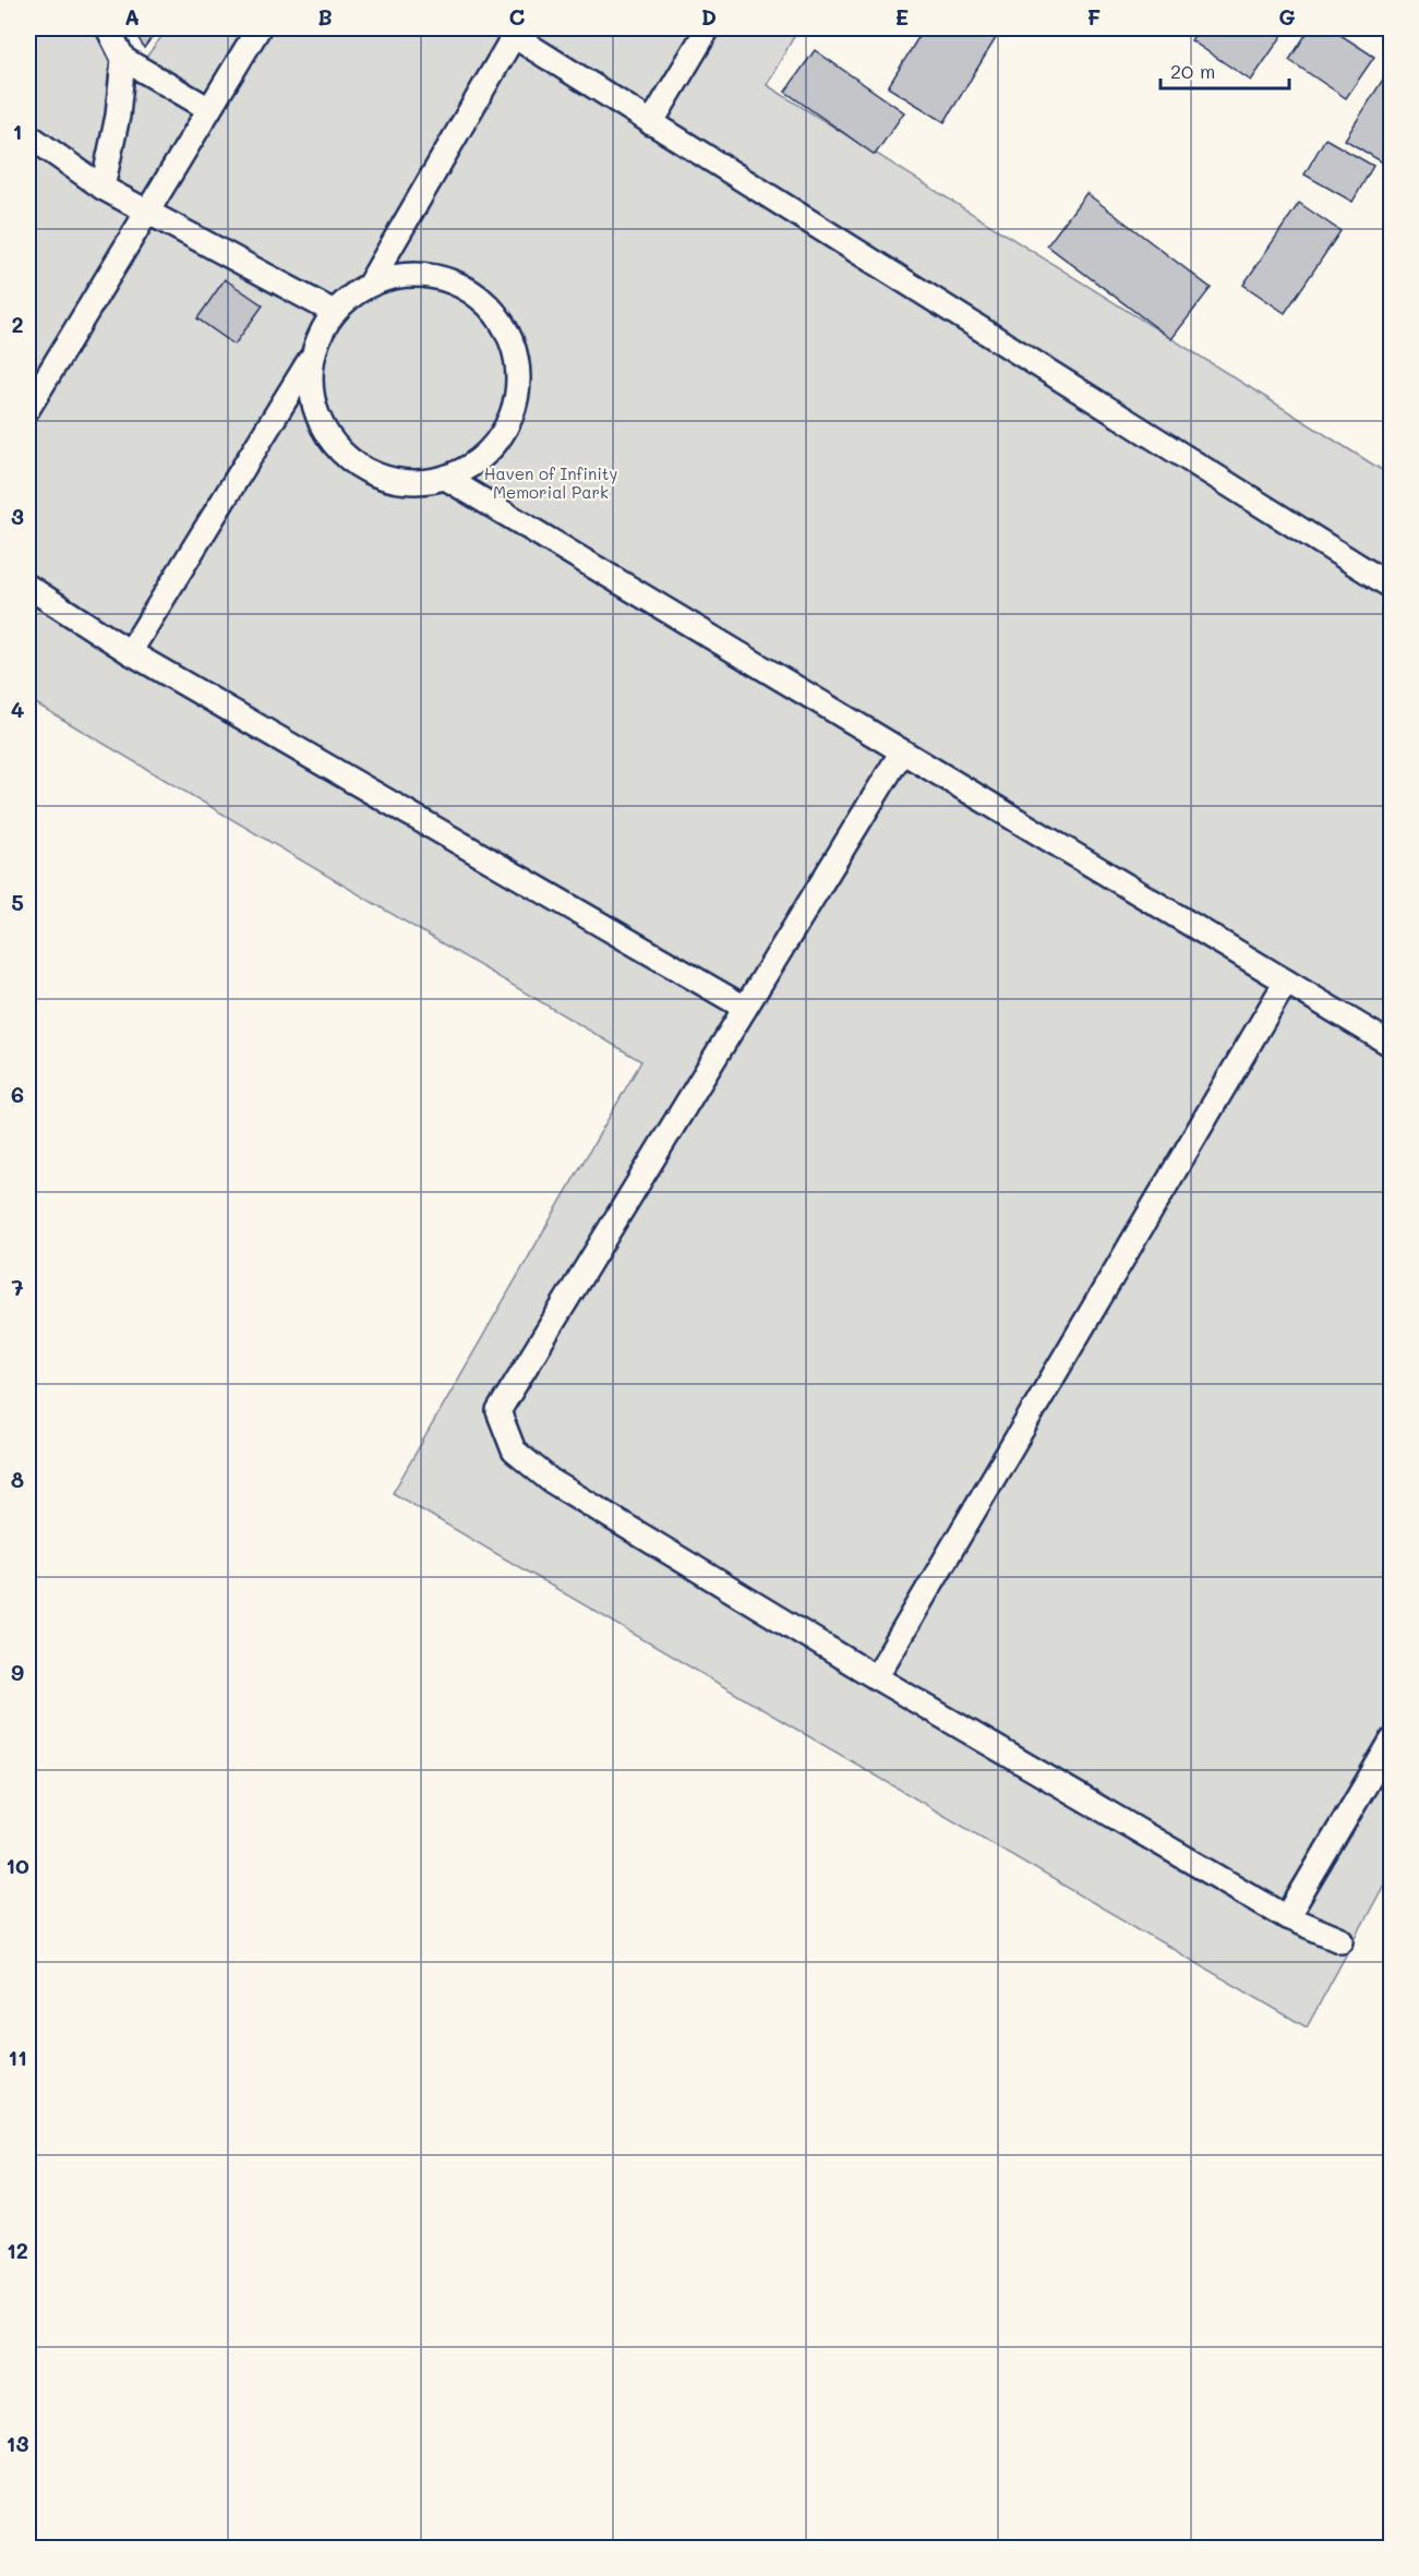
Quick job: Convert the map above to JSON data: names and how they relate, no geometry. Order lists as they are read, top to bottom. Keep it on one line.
{"parks":["Haven of Infinity Memorial Park"],"scale_bar":"20 m","grid":{"columns":["A","B","C","D","E","F","G"],"rows":["1","2","3","4","5","6","7","8","9","10","11","12","13"]}}
